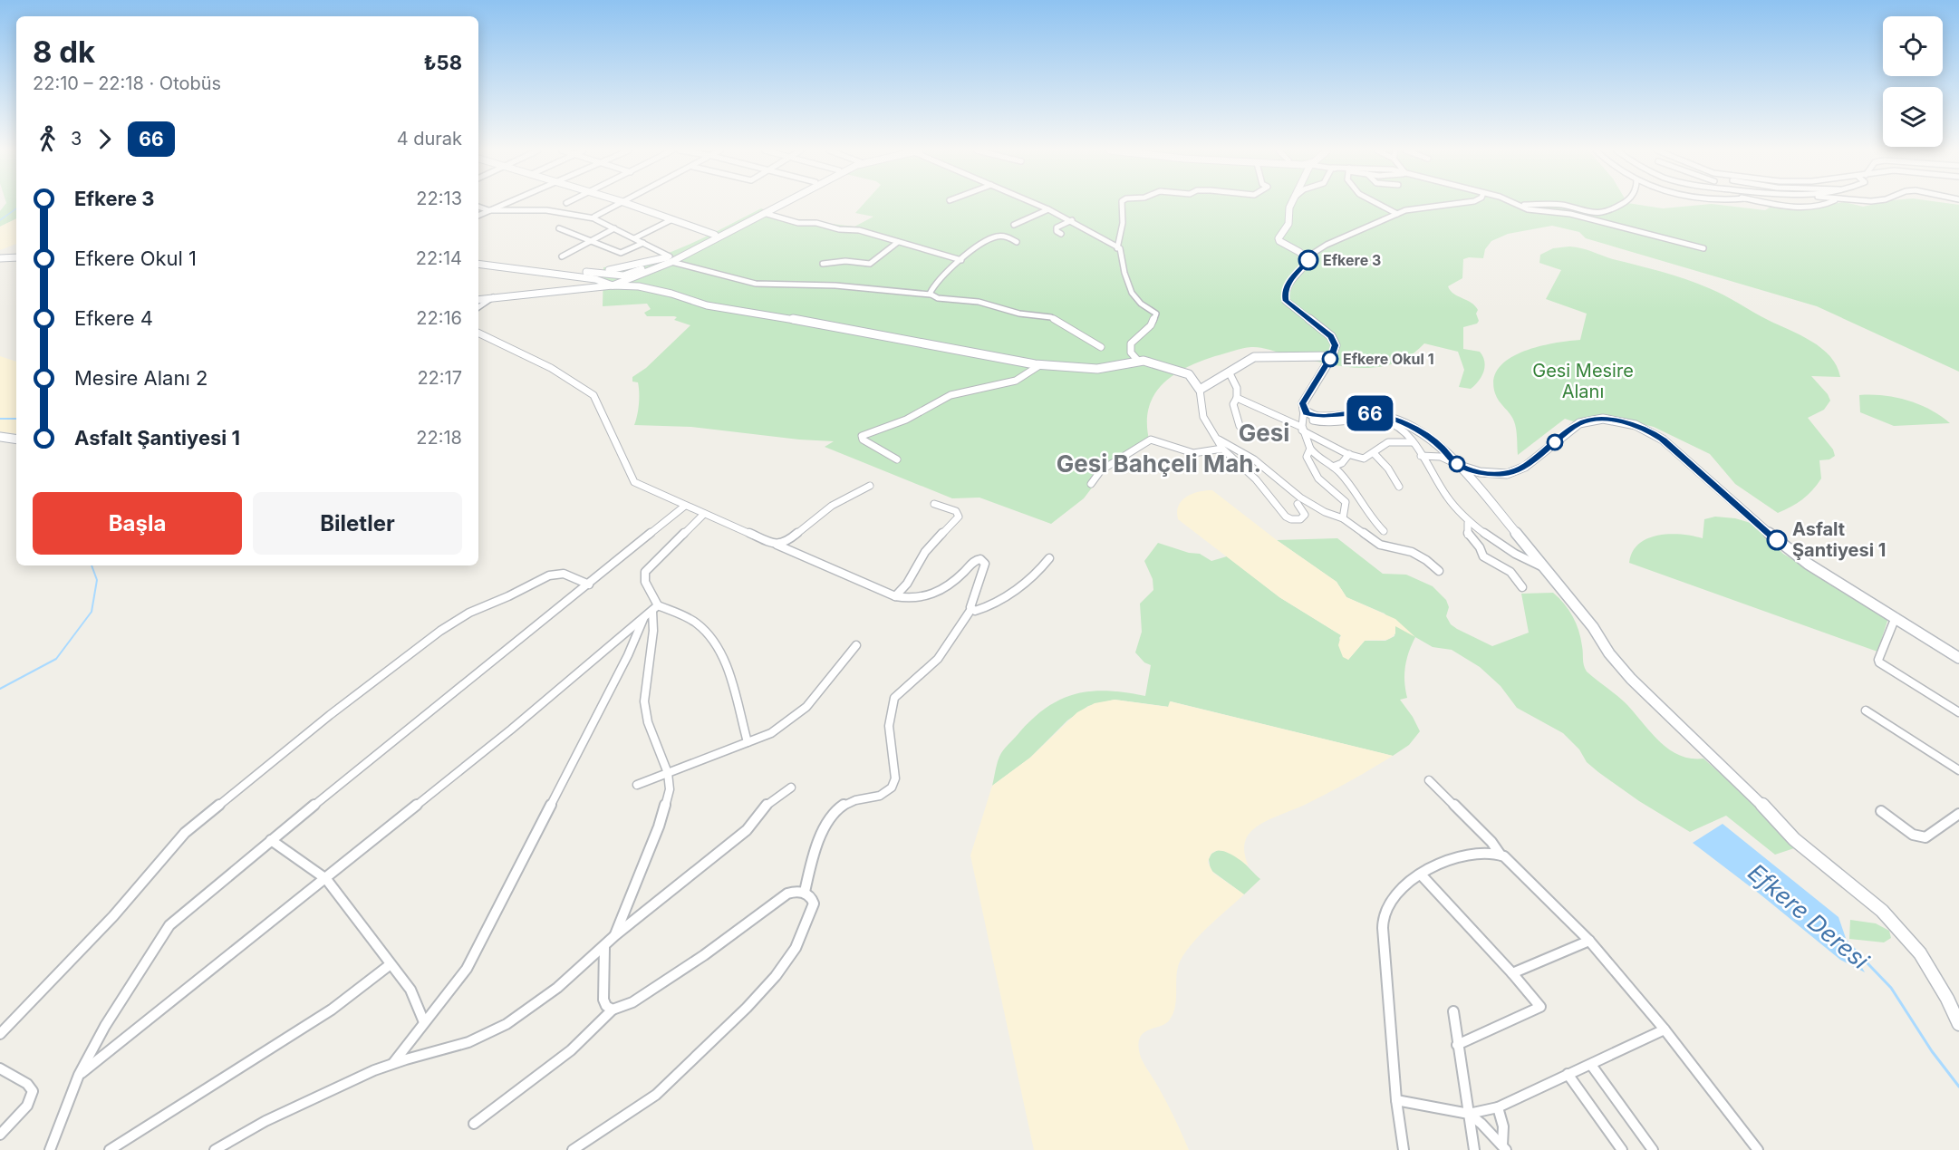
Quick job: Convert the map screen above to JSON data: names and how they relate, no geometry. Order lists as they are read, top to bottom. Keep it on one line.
{"districts":["Gesi","Gesi Bahçeli Mah."],"water":["Efkere Deresi"],"parks":["Gesi Mesire Alanı"],"places":["Efkere 3","Efkere Okul 1","Asfalt Şantiyesi 1"],"lines":["bus line 66"],"page":{"on_map":"66","heading":["8 dk","22:10 – 22:18 · Otobüs","₺58"],"legs":["3","66","4 durak"],"list":[{"name":"Efkere 3","value":"22:13"},{"name":"Efkere Okul 1","value":"22:14"},{"name":"Efkere 4","value":"22:16"},{"name":"Mesire Alanı 2","value":"22:17"},{"name":"Asfalt Şantiyesi 1","value":"22:18"}],"buttons":["Başla","Biletler"]}}
